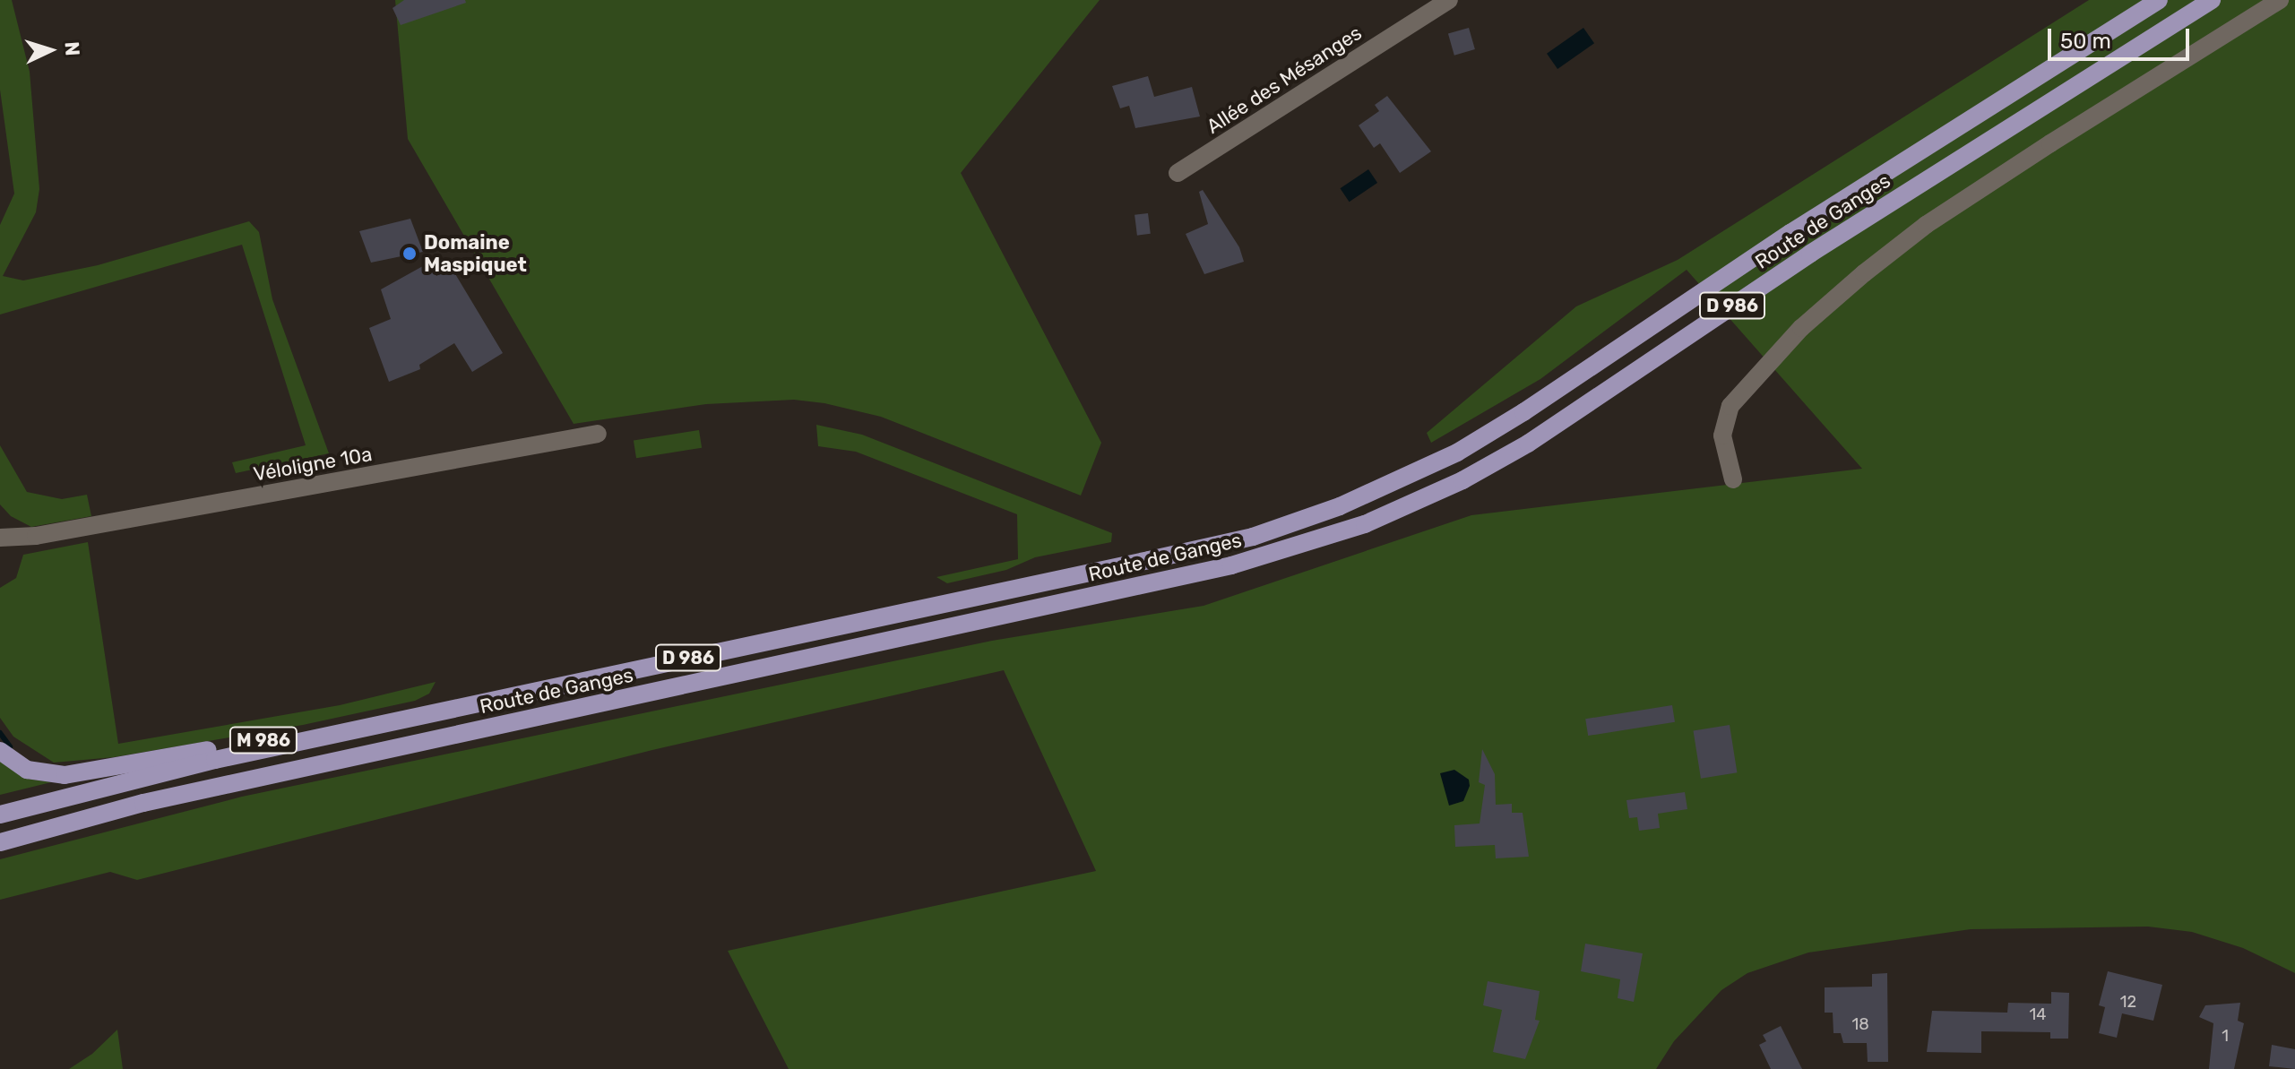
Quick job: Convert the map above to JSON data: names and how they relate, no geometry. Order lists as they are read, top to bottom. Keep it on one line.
{"streets":{"main road":["Route de Ganges","D 986","M 986"],"street":["Allée des Mésanges","Véloligne 10a"]},"crossings":[["Route de Ganges","M 986"]],"places":["Domaine Maspiquet"],"house_numbers":["12","14","18","1"],"scale_bar":"50 m","north":"right"}
